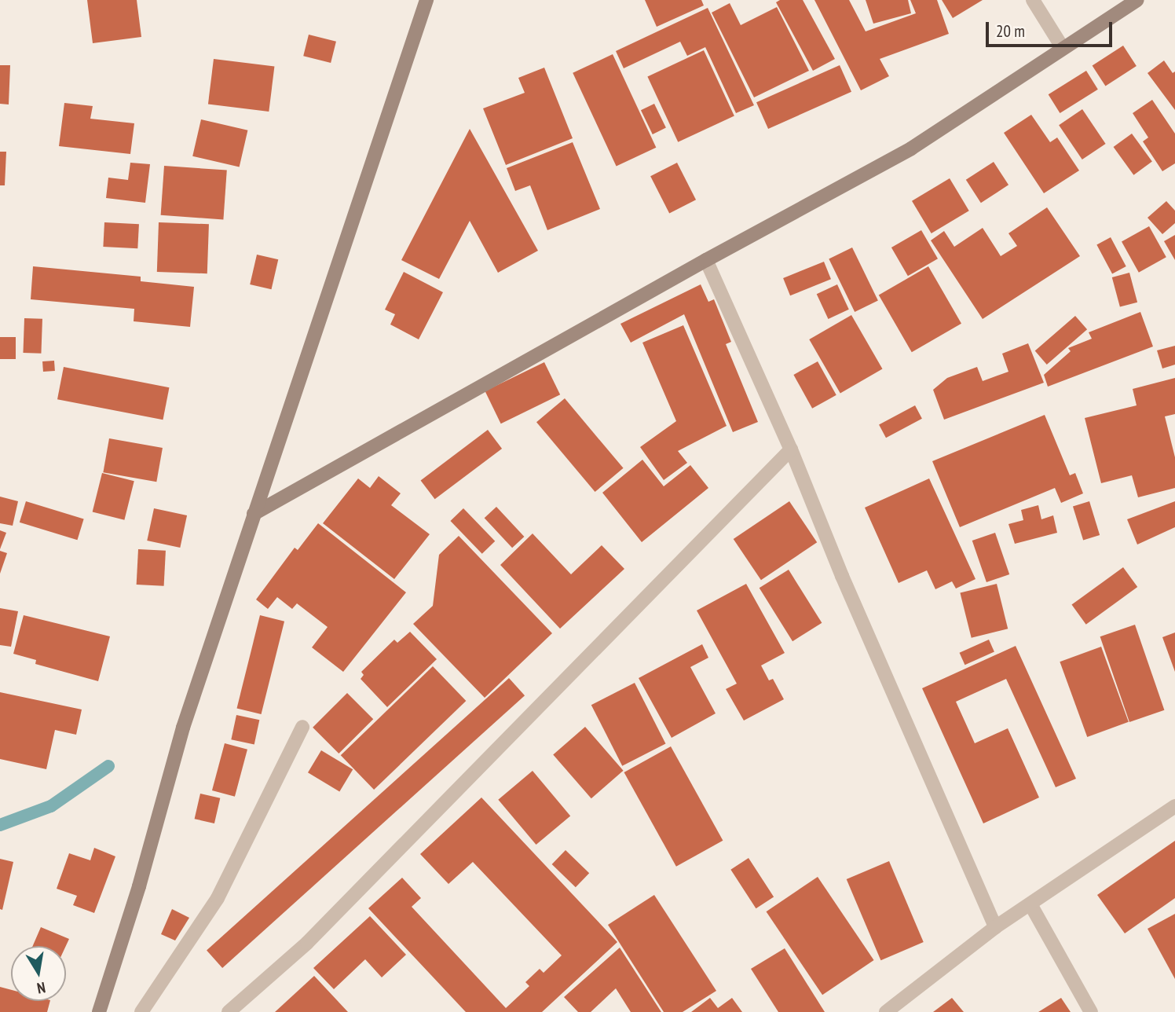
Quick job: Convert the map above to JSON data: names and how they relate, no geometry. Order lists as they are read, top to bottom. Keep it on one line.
{"scale_bar":"20 m","north":"bottom"}
